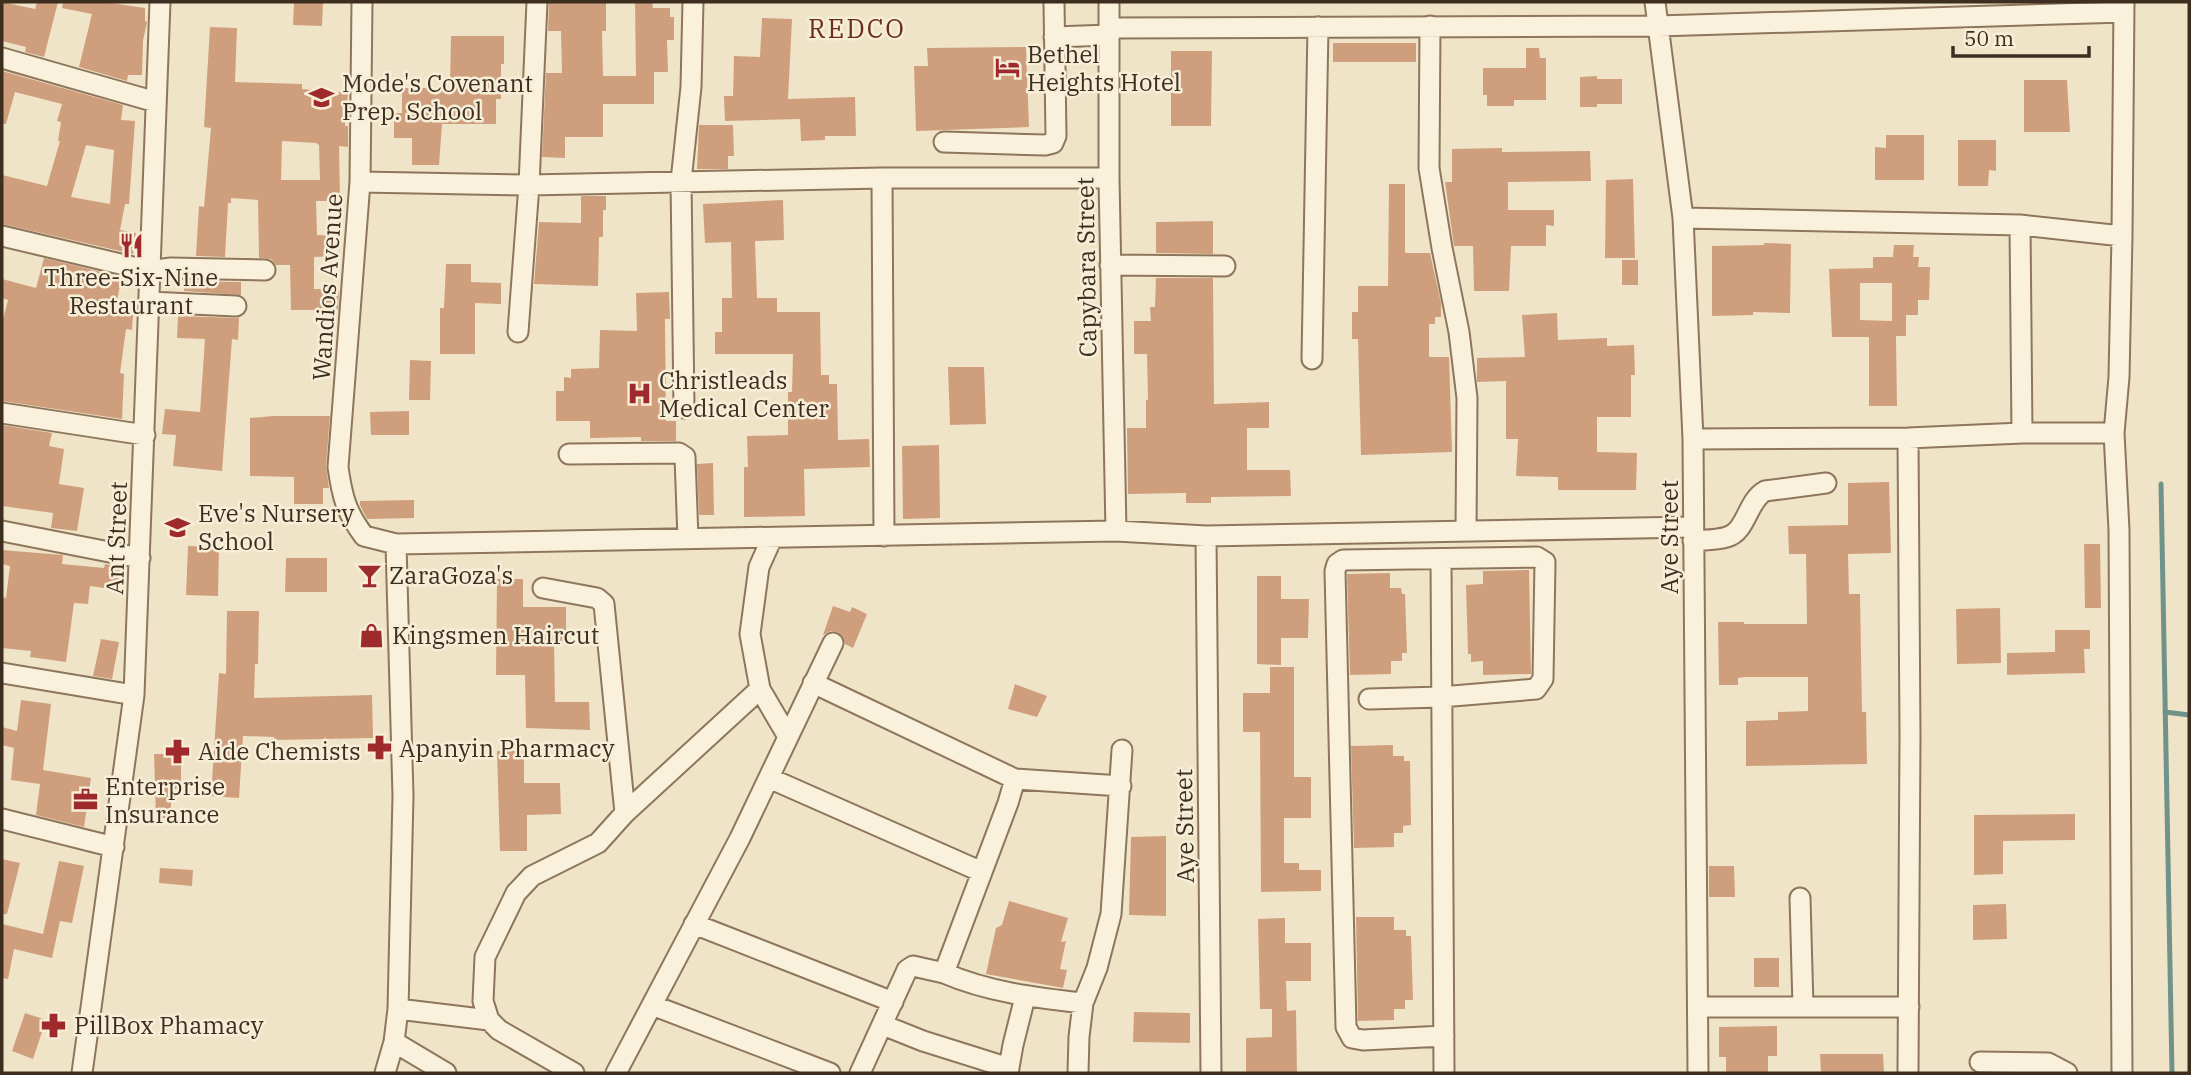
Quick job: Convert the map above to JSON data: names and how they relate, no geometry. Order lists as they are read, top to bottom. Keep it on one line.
{"streets":{"street":["Capybara Street","Wandios Avenue","Aye Street","Ant Street"]},"crossings":[["Capybara Street","Wandios Avenue"],["Wandios Avenue","Aye Street"]],"districts":["REDCO"],"places":{"hotel":["Bethel Heights Hotel"],"school or university":["Mode's Covenant Prep. School","Eve's Nursery School"],"restaurant":["Three-Six-Nine Restaurant"],"hospital":["Christleads Medical Center"],"bar":["ZaraGoza's"],"shop":["Kingsmen Haircut"],"pharmacy":["Apanyin Pharmacy","Aide Chemists","PillBox Phamacy"],"office":["Enterprise Insurance"]},"scale_bar":"50 m"}
